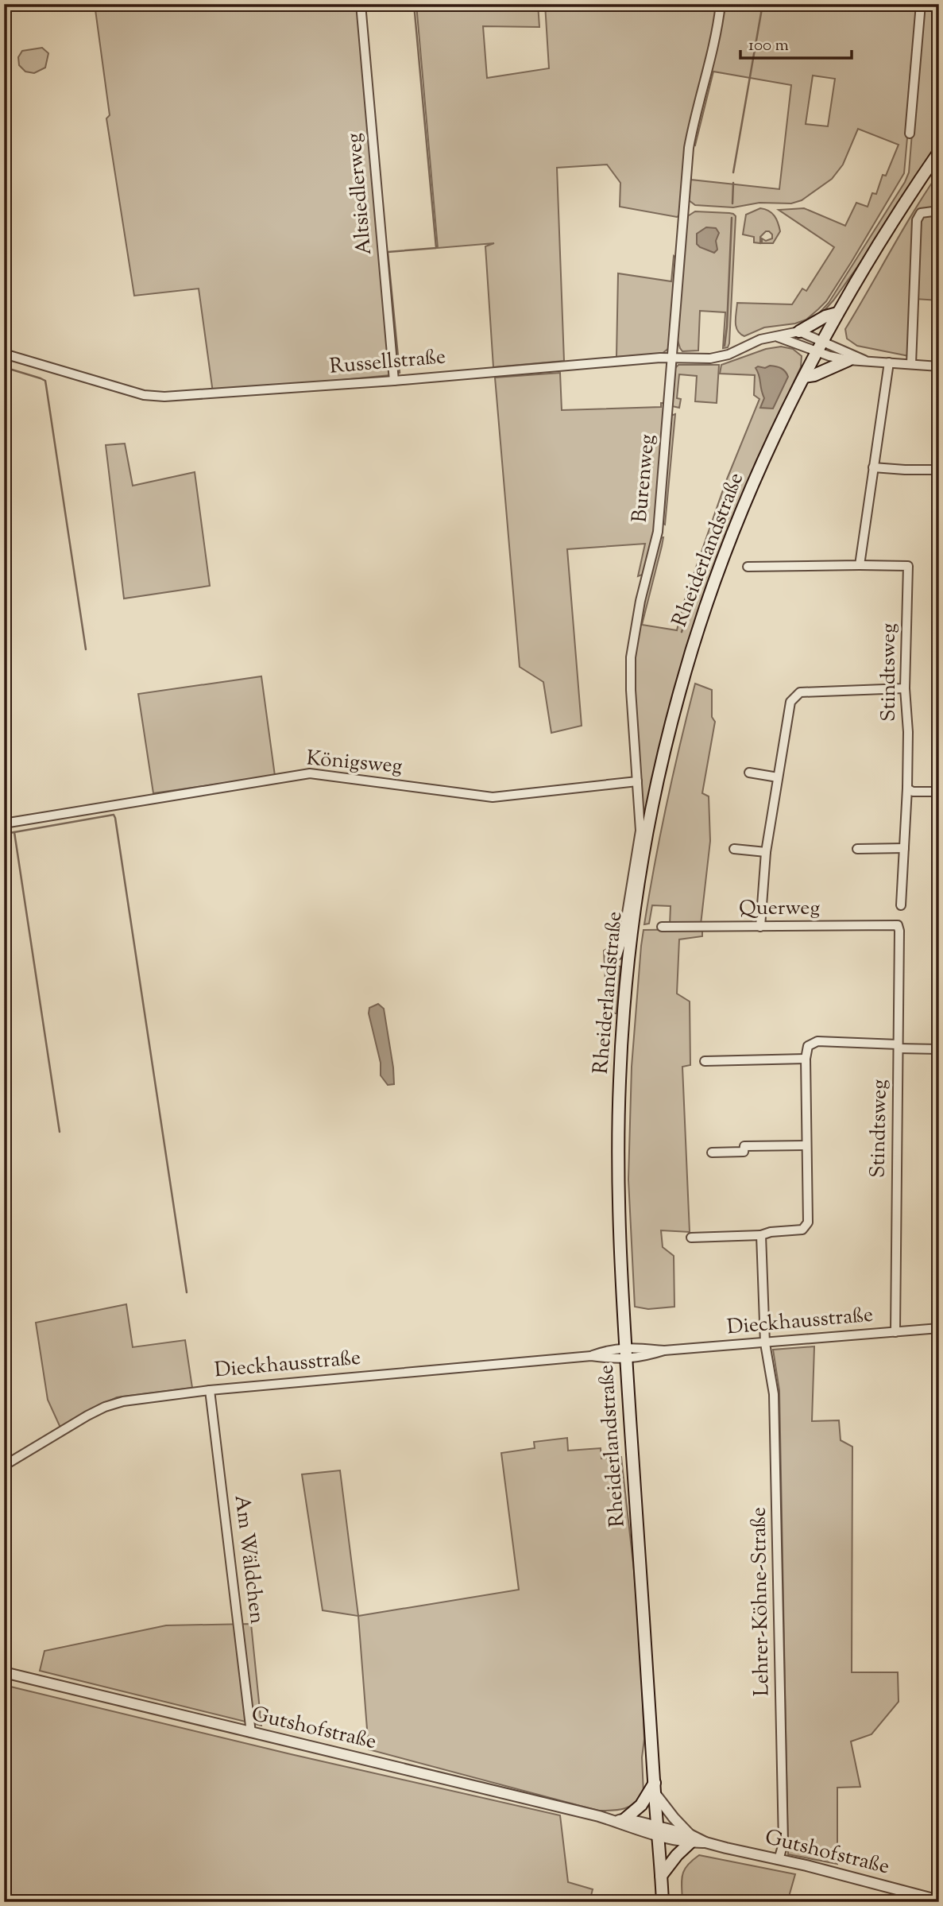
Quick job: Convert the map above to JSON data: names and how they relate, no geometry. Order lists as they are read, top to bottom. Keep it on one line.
{"streets":{"main road":["Rheiderlandstraße"],"street":["Altsiedlerweg","Russellstraße","Burenweg","Stindtsweg","Königsweg","Querweg","Dieckhausstraße","Am Wäldchen","Lehrer-Köhne-Straße","Gutshofstraße"]},"crossings":[["Altsiedlerweg","Russellstraße"],["Russellstraße","Burenweg"],["Burenweg","Königsweg"],["Rheiderlandstraße","Dieckhausstraße"],["Rheiderlandstraße","Gutshofstraße"],["Stindtsweg","Querweg"],["Stindtsweg","Dieckhausstraße"],["Dieckhausstraße","Am Wäldchen"],["Dieckhausstraße","Lehrer-Köhne-Straße"],["Am Wäldchen","Gutshofstraße"],["Lehrer-Köhne-Straße","Gutshofstraße"]],"scale_bar":"100 m"}
